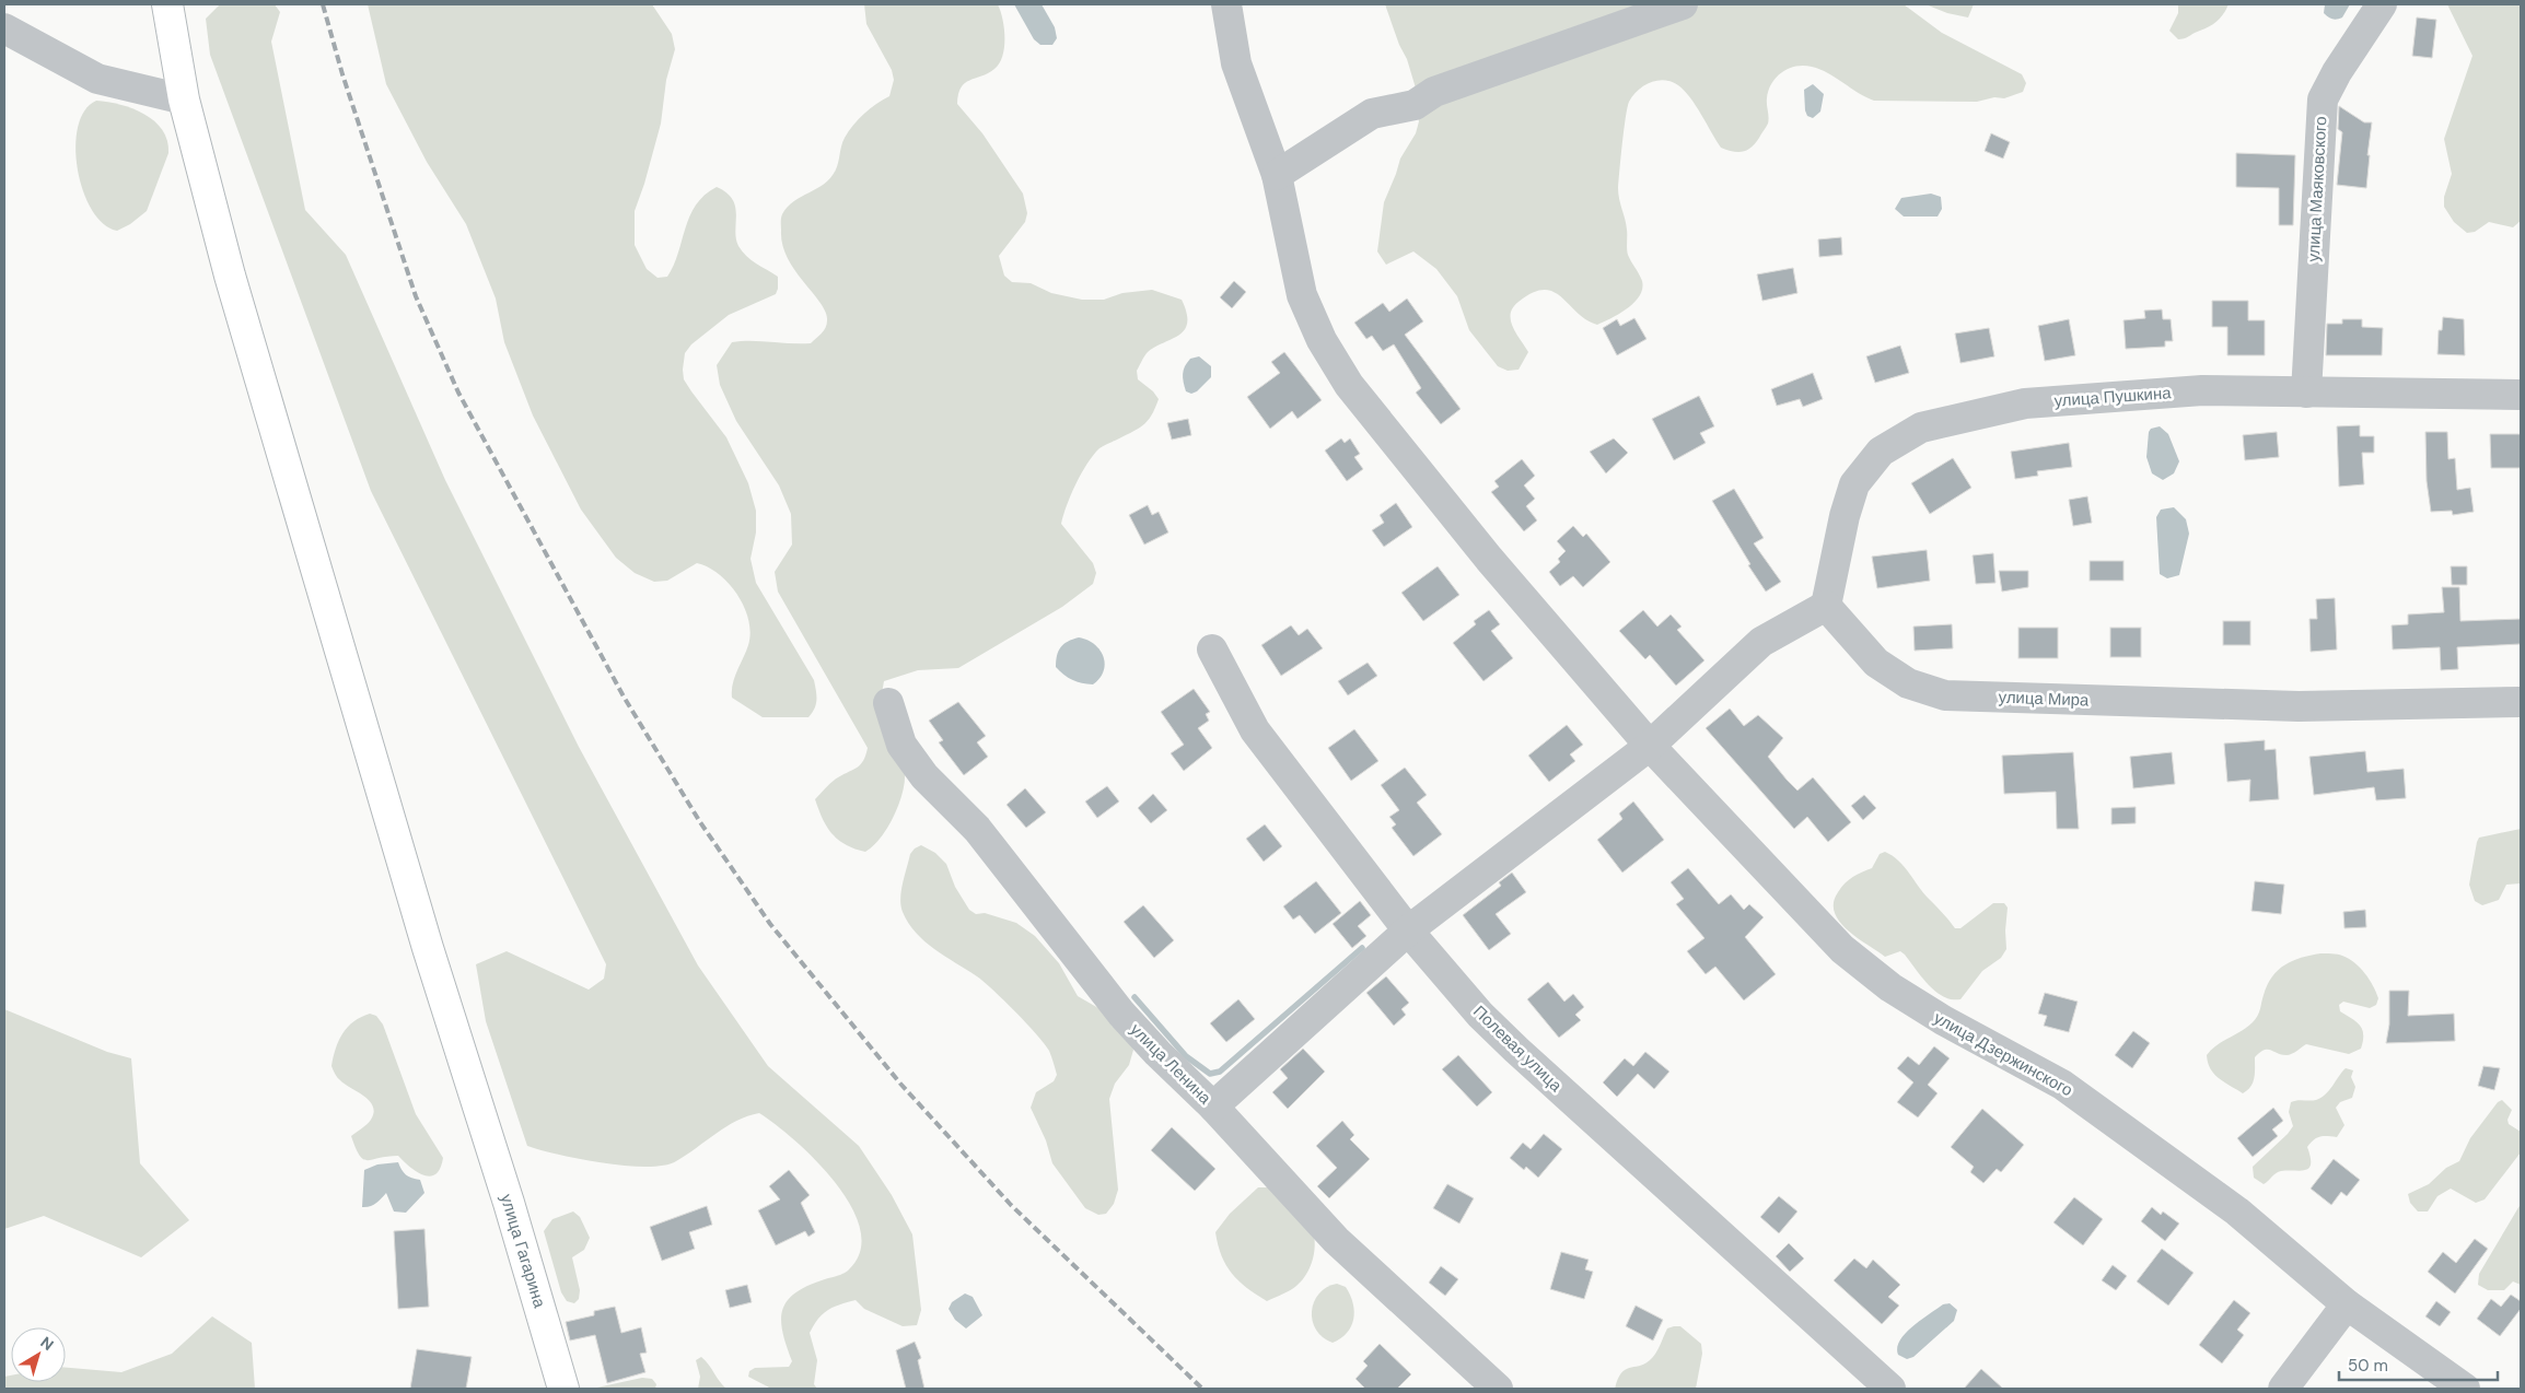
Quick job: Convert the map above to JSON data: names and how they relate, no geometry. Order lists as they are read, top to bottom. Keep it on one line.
{"streets":{"main road":["улица Гагарина"],"street":["улица Маяковского","улица Пушкина","улица Мира","Полевая улица","улица Дзержинского","улица Ленина"]},"crossings":[["улица Маяковского","улица Пушкина"],["улица Пушкина","улица Мира"]],"scale_bar":"50 m","north":"top right"}
